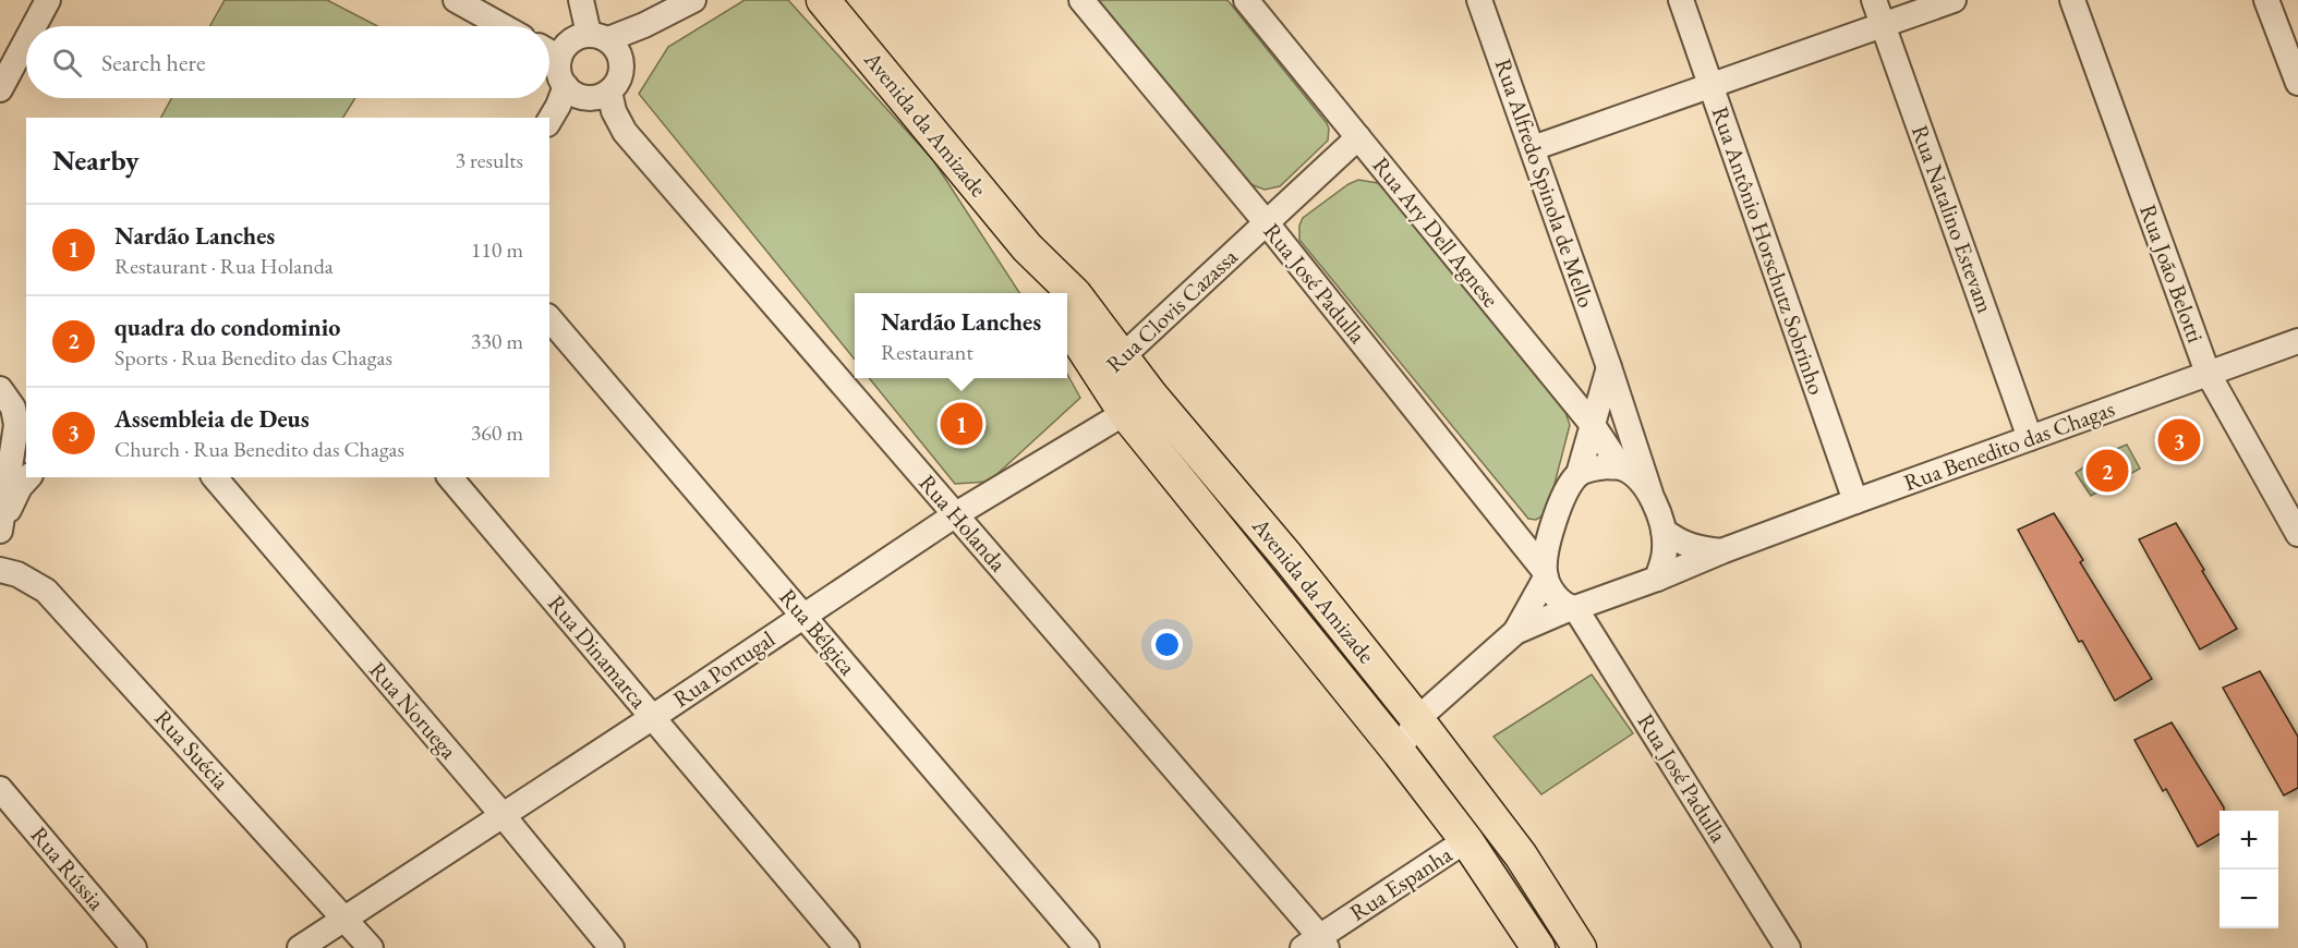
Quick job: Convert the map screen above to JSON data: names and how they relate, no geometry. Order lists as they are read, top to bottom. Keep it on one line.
{"streets":{"main road":["Avenida da Amizade"],"street":["Rua Alfredo Spinola de Mello","Rua Natalino Estevam","Rua Ary Dell Agnese","Rua Antônio Horschutz Sobrinho","Rua João Belotti","Rua José Padulla","Rua Clovis Cazassa","Rua Benedito das Chagas","Rua Holanda","Rua Bélgica","Rua Dinamarca","Rua Portugal","Rua Noruega","Rua Suécia","Rua Rússia","Rua Espanha"]},"crossings":[["Avenida da Amizade","Rua Clovis Cazassa"],["Avenida da Amizade","Rua Portugal"],["Avenida da Amizade","Rua Espanha"],["Rua Alfredo Spinola de Mello","Rua Ary Dell Agnese"],["Rua Alfredo Spinola de Mello","Rua José Padulla"],["Rua Alfredo Spinola de Mello","Rua Benedito das Chagas"],["Rua Natalino Estevam","Rua Benedito das Chagas"],["Rua Ary Dell Agnese","Rua José Padulla"],["Rua Ary Dell Agnese","Rua Clovis Cazassa"],["Rua Ary Dell Agnese","Rua Benedito das Chagas"],["Rua Antônio Horschutz Sobrinho","Rua Benedito das Chagas"],["Rua João Belotti","Rua Benedito das Chagas"],["Rua José Padulla","Rua Clovis Cazassa"],["Rua José Padulla","Rua Benedito das Chagas"],["Rua Holanda","Rua Portugal"],["Rua Holanda","Rua Espanha"],["Rua Bélgica","Rua Portugal"],["Rua Dinamarca","Rua Portugal"],["Rua Portugal","Rua Noruega"],["Rua Portugal","Rua Suécia"]],"page":{"search":"Search here","heading":["Nearby","3 results"],"list":[{"mark":"1","name":"Nardão Lanches","note":"Restaurant · Rua Holanda","value":"110 m"},{"mark":"2","name":"quadra do condominio","note":"Sports · Rua Benedito das Chagas","value":"330 m"},{"mark":"3","name":"Assembleia de Deus","note":"Church · Rua Benedito das Chagas","value":"360 m"}],"popup":["Nardão Lanches","Restaurant"],"pins":["1","3","2"],"map_buttons":["+","−"]}}
